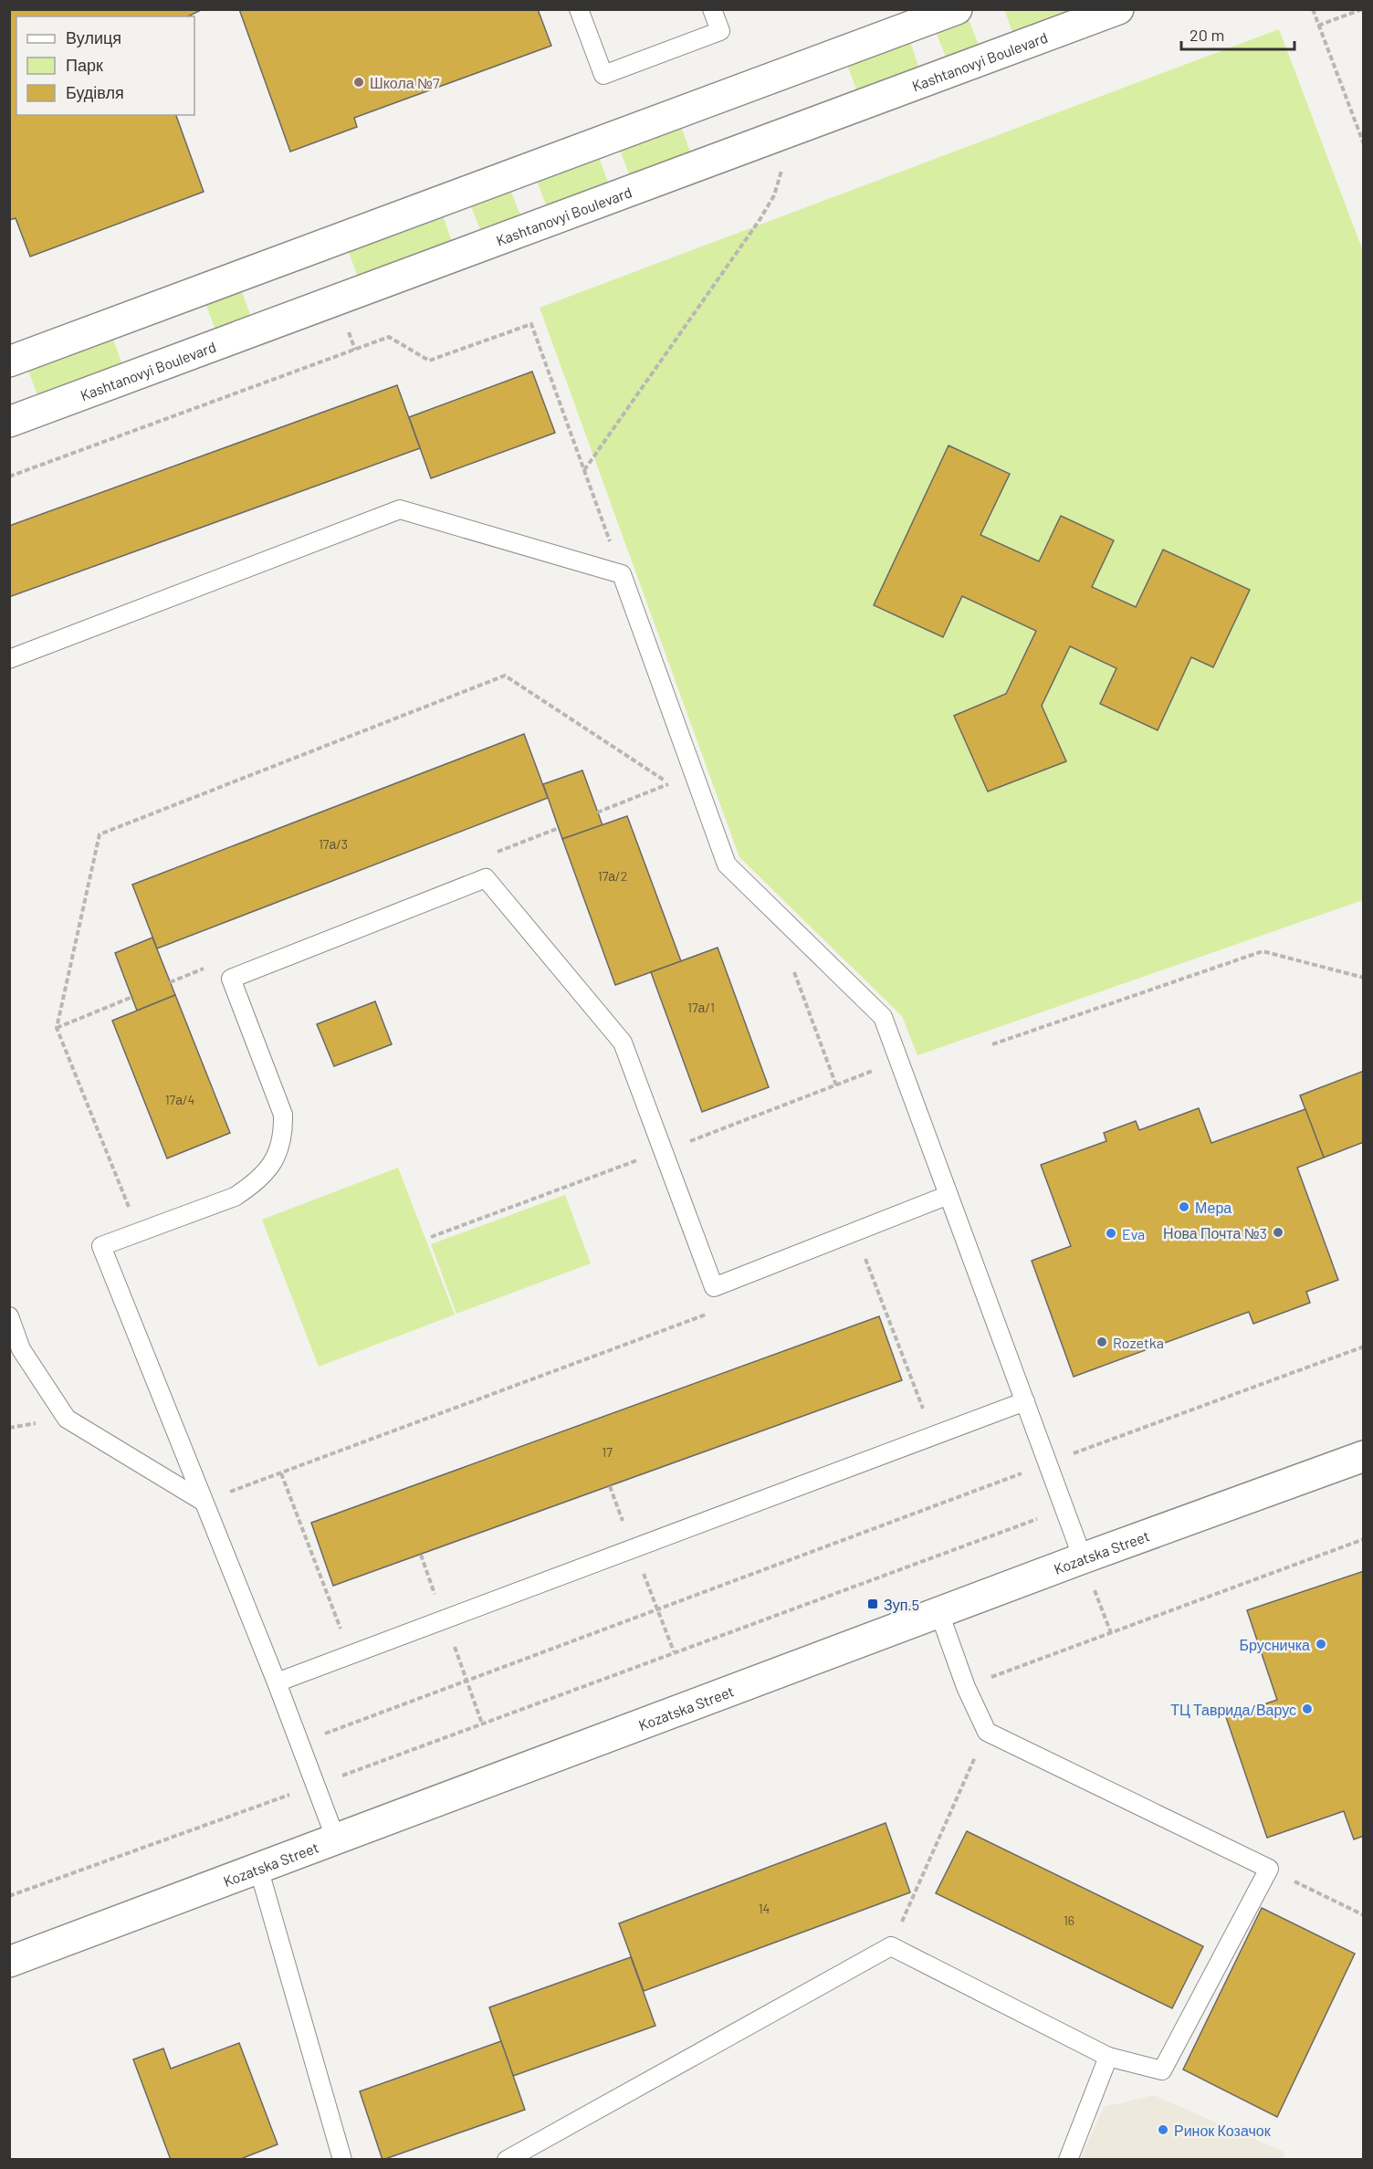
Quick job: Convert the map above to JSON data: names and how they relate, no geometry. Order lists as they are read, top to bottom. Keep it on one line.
{"streets":{"street":["Kashtanovyi Boulevard","Kozatska Street"]},"places":{"other":["Школа №7","Мера","Нова Почта №3","Eva","Rozetka","Брусничка","ТЦ Таврида/Варус","Ринок Козачок"],"transit":["Зуп.5"]},"house_numbers":["17а/3","17а/2","17а/1","17а/4","17","14","16"],"legend":["Вулиця","Парк","Будівля"],"scale_bar":"20 m"}
